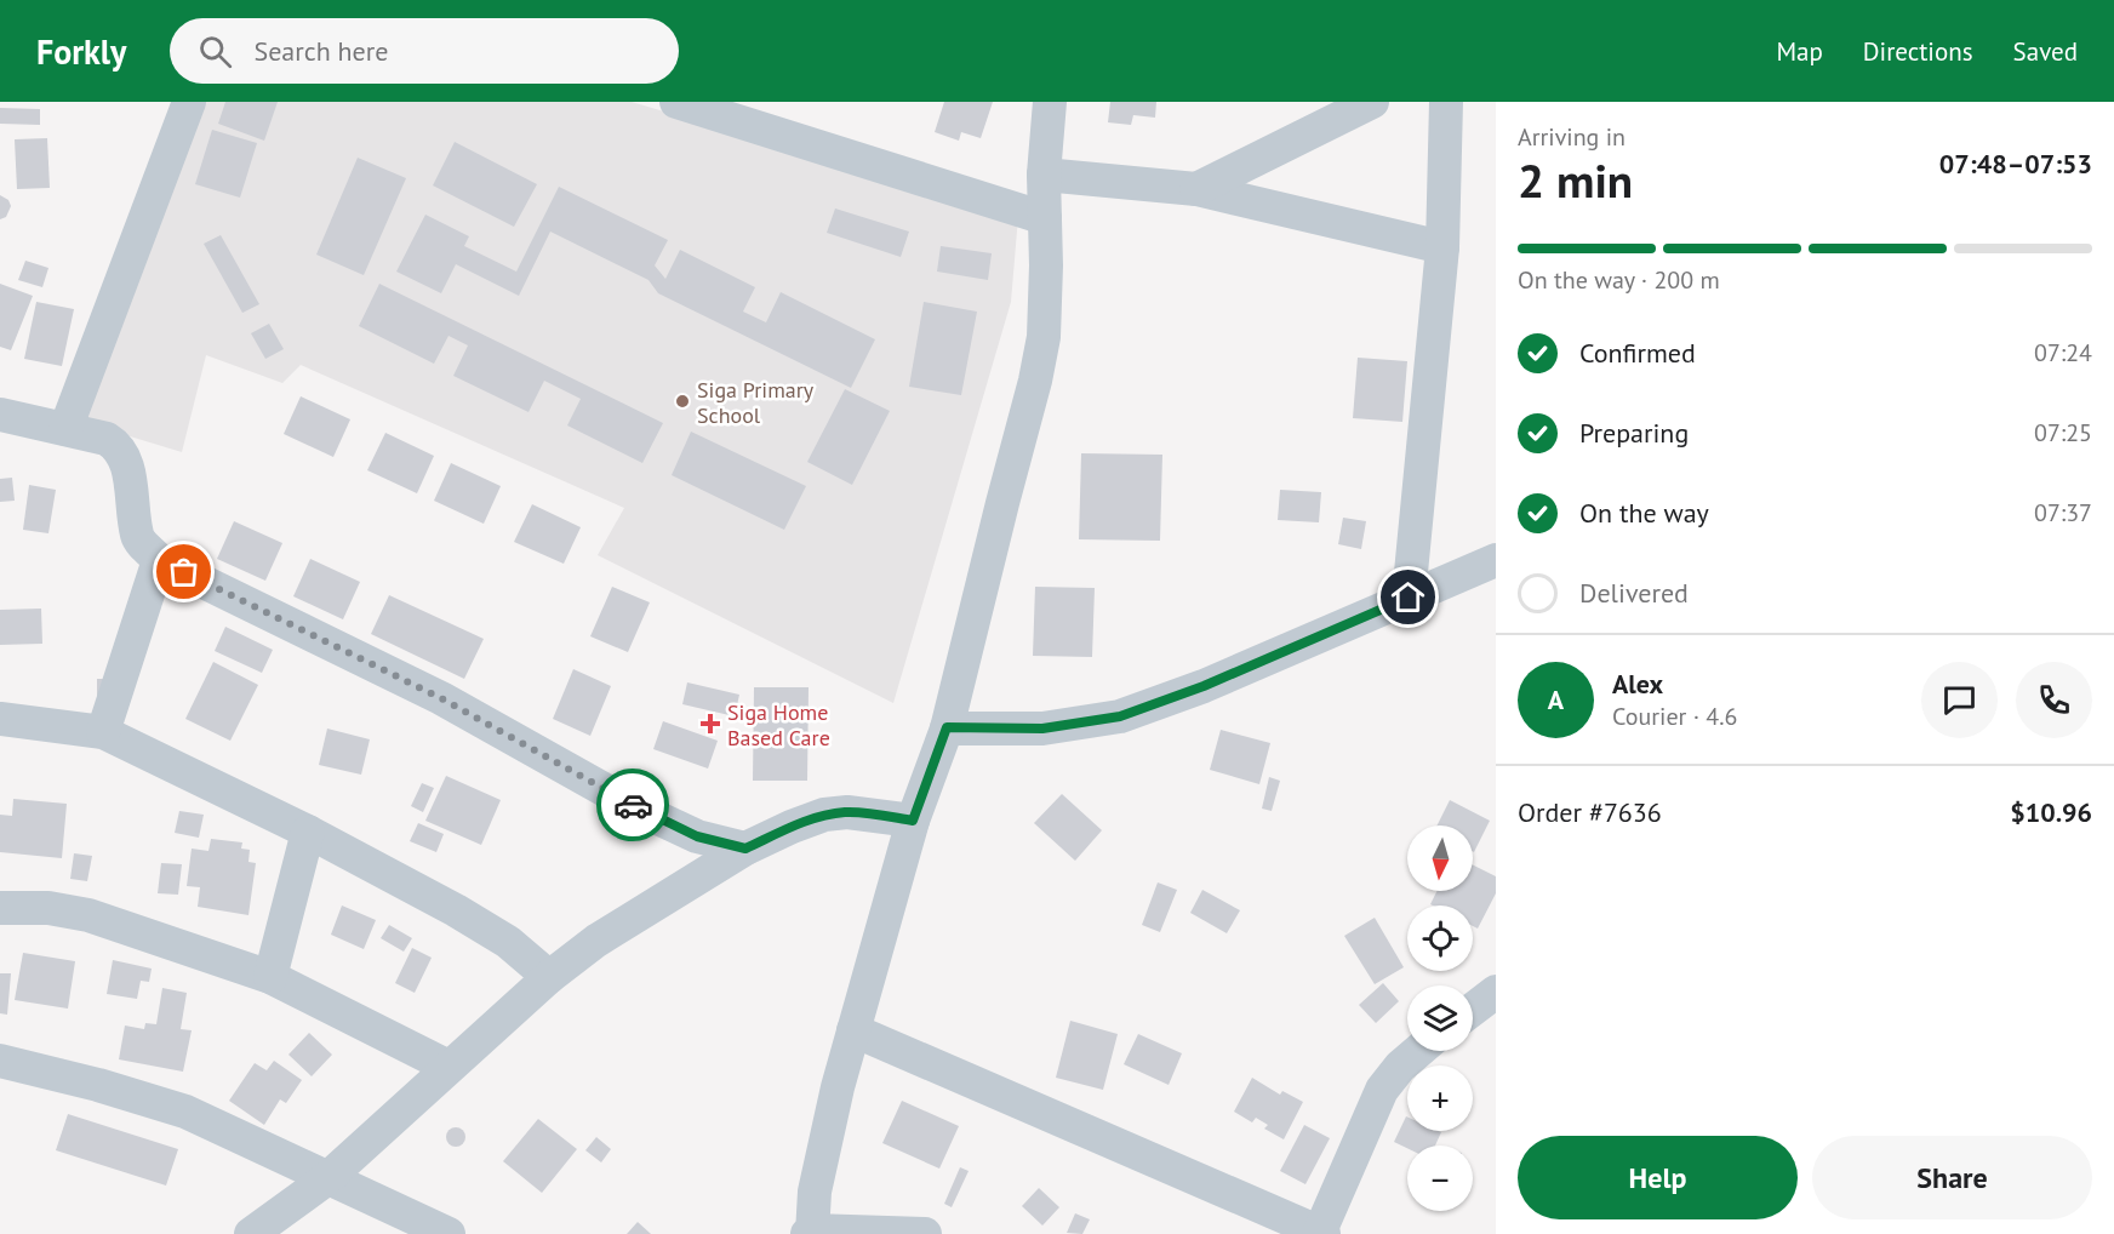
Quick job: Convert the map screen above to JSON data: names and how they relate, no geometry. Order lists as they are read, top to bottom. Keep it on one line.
{"places":{"other":["Siga Primary School"],"health":["Siga Home Based Care"]},"north":"bottom","page":{"header":"Forkly","search":"Search here","nav":["Map","Directions","Saved"],"heading":["2 min","Arriving in","07:48–07:53"],"panel":["Alex","Courier · 4.6","Order #7636","$10.96"],"bar":"On the way · 200 m","list":[["Confirmed","07:24"],["Preparing","07:25"],["On the way","07:37"],"Delivered"],"round":"A","map_buttons":["+","−"],"buttons":["Help","Share"]}}
